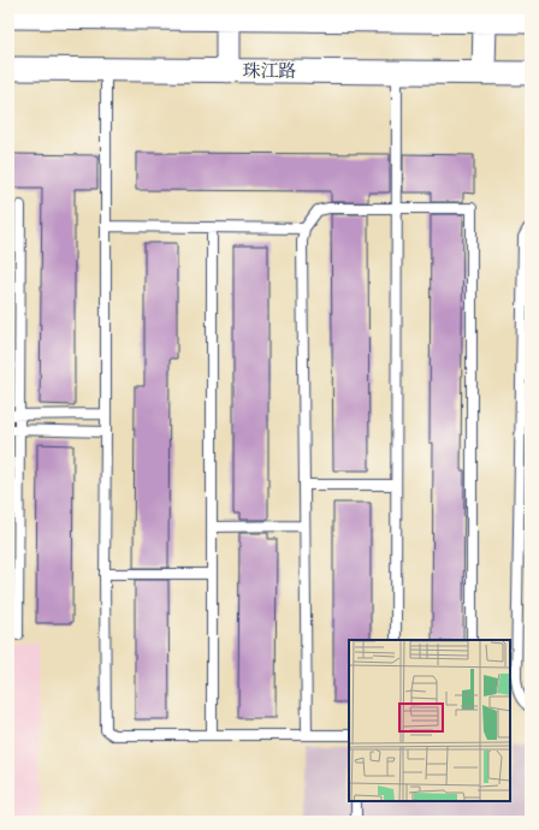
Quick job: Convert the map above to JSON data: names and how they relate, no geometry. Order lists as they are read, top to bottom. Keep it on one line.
{"streets":{"street":["珠江路"]}}
